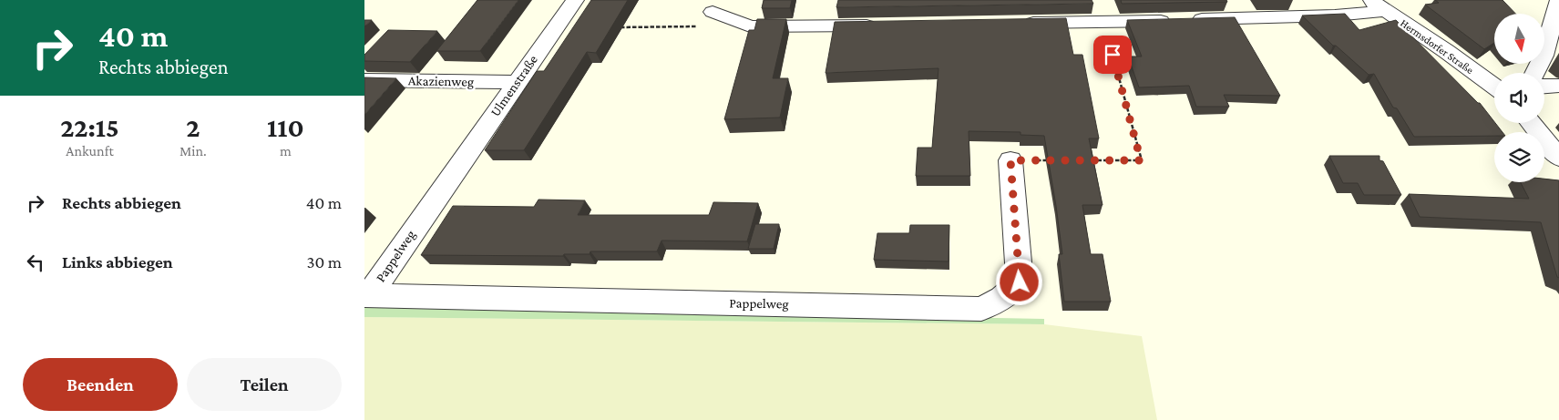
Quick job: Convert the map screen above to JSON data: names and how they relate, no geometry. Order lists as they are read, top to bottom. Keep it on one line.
{"streets":{"street":["Hermsdorfer Straße","Akazienweg","Ulmenstraße","Pappelweg"]},"crossings":[["Akazienweg","Ulmenstraße"],["Ulmenstraße","Pappelweg"]],"north":"bottom","page":{"turn":["40 m","Rechts abbiegen"],"eta":["22:15","Ankunft","2","Min.","110","m"],"list":[{"name":"Rechts abbiegen","value":"40 m"},{"name":"Links abbiegen","value":"30 m"}],"buttons":["Beenden","Teilen"]}}
